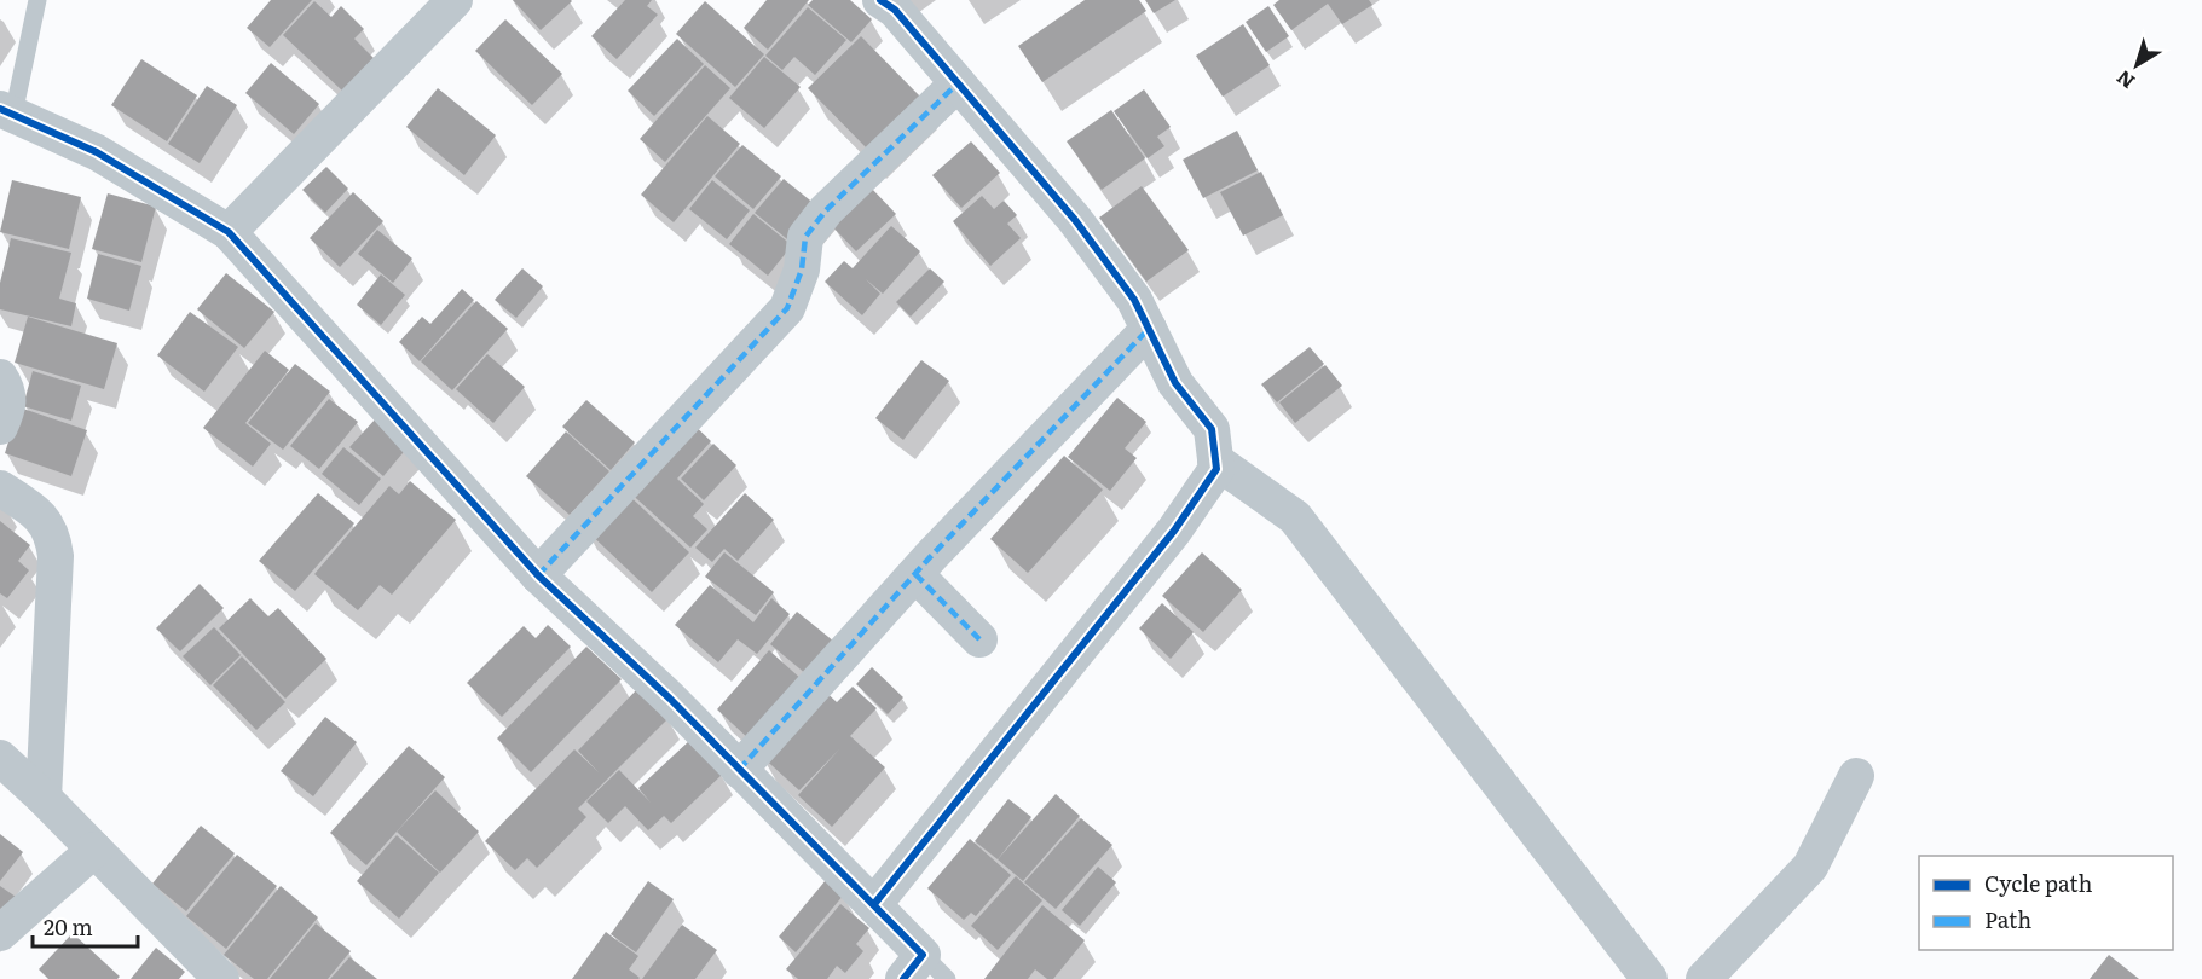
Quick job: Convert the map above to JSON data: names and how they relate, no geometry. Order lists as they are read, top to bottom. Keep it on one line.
{"legend":["Cycle path","Path"],"scale_bar":"20 m","north":"bottom left"}
